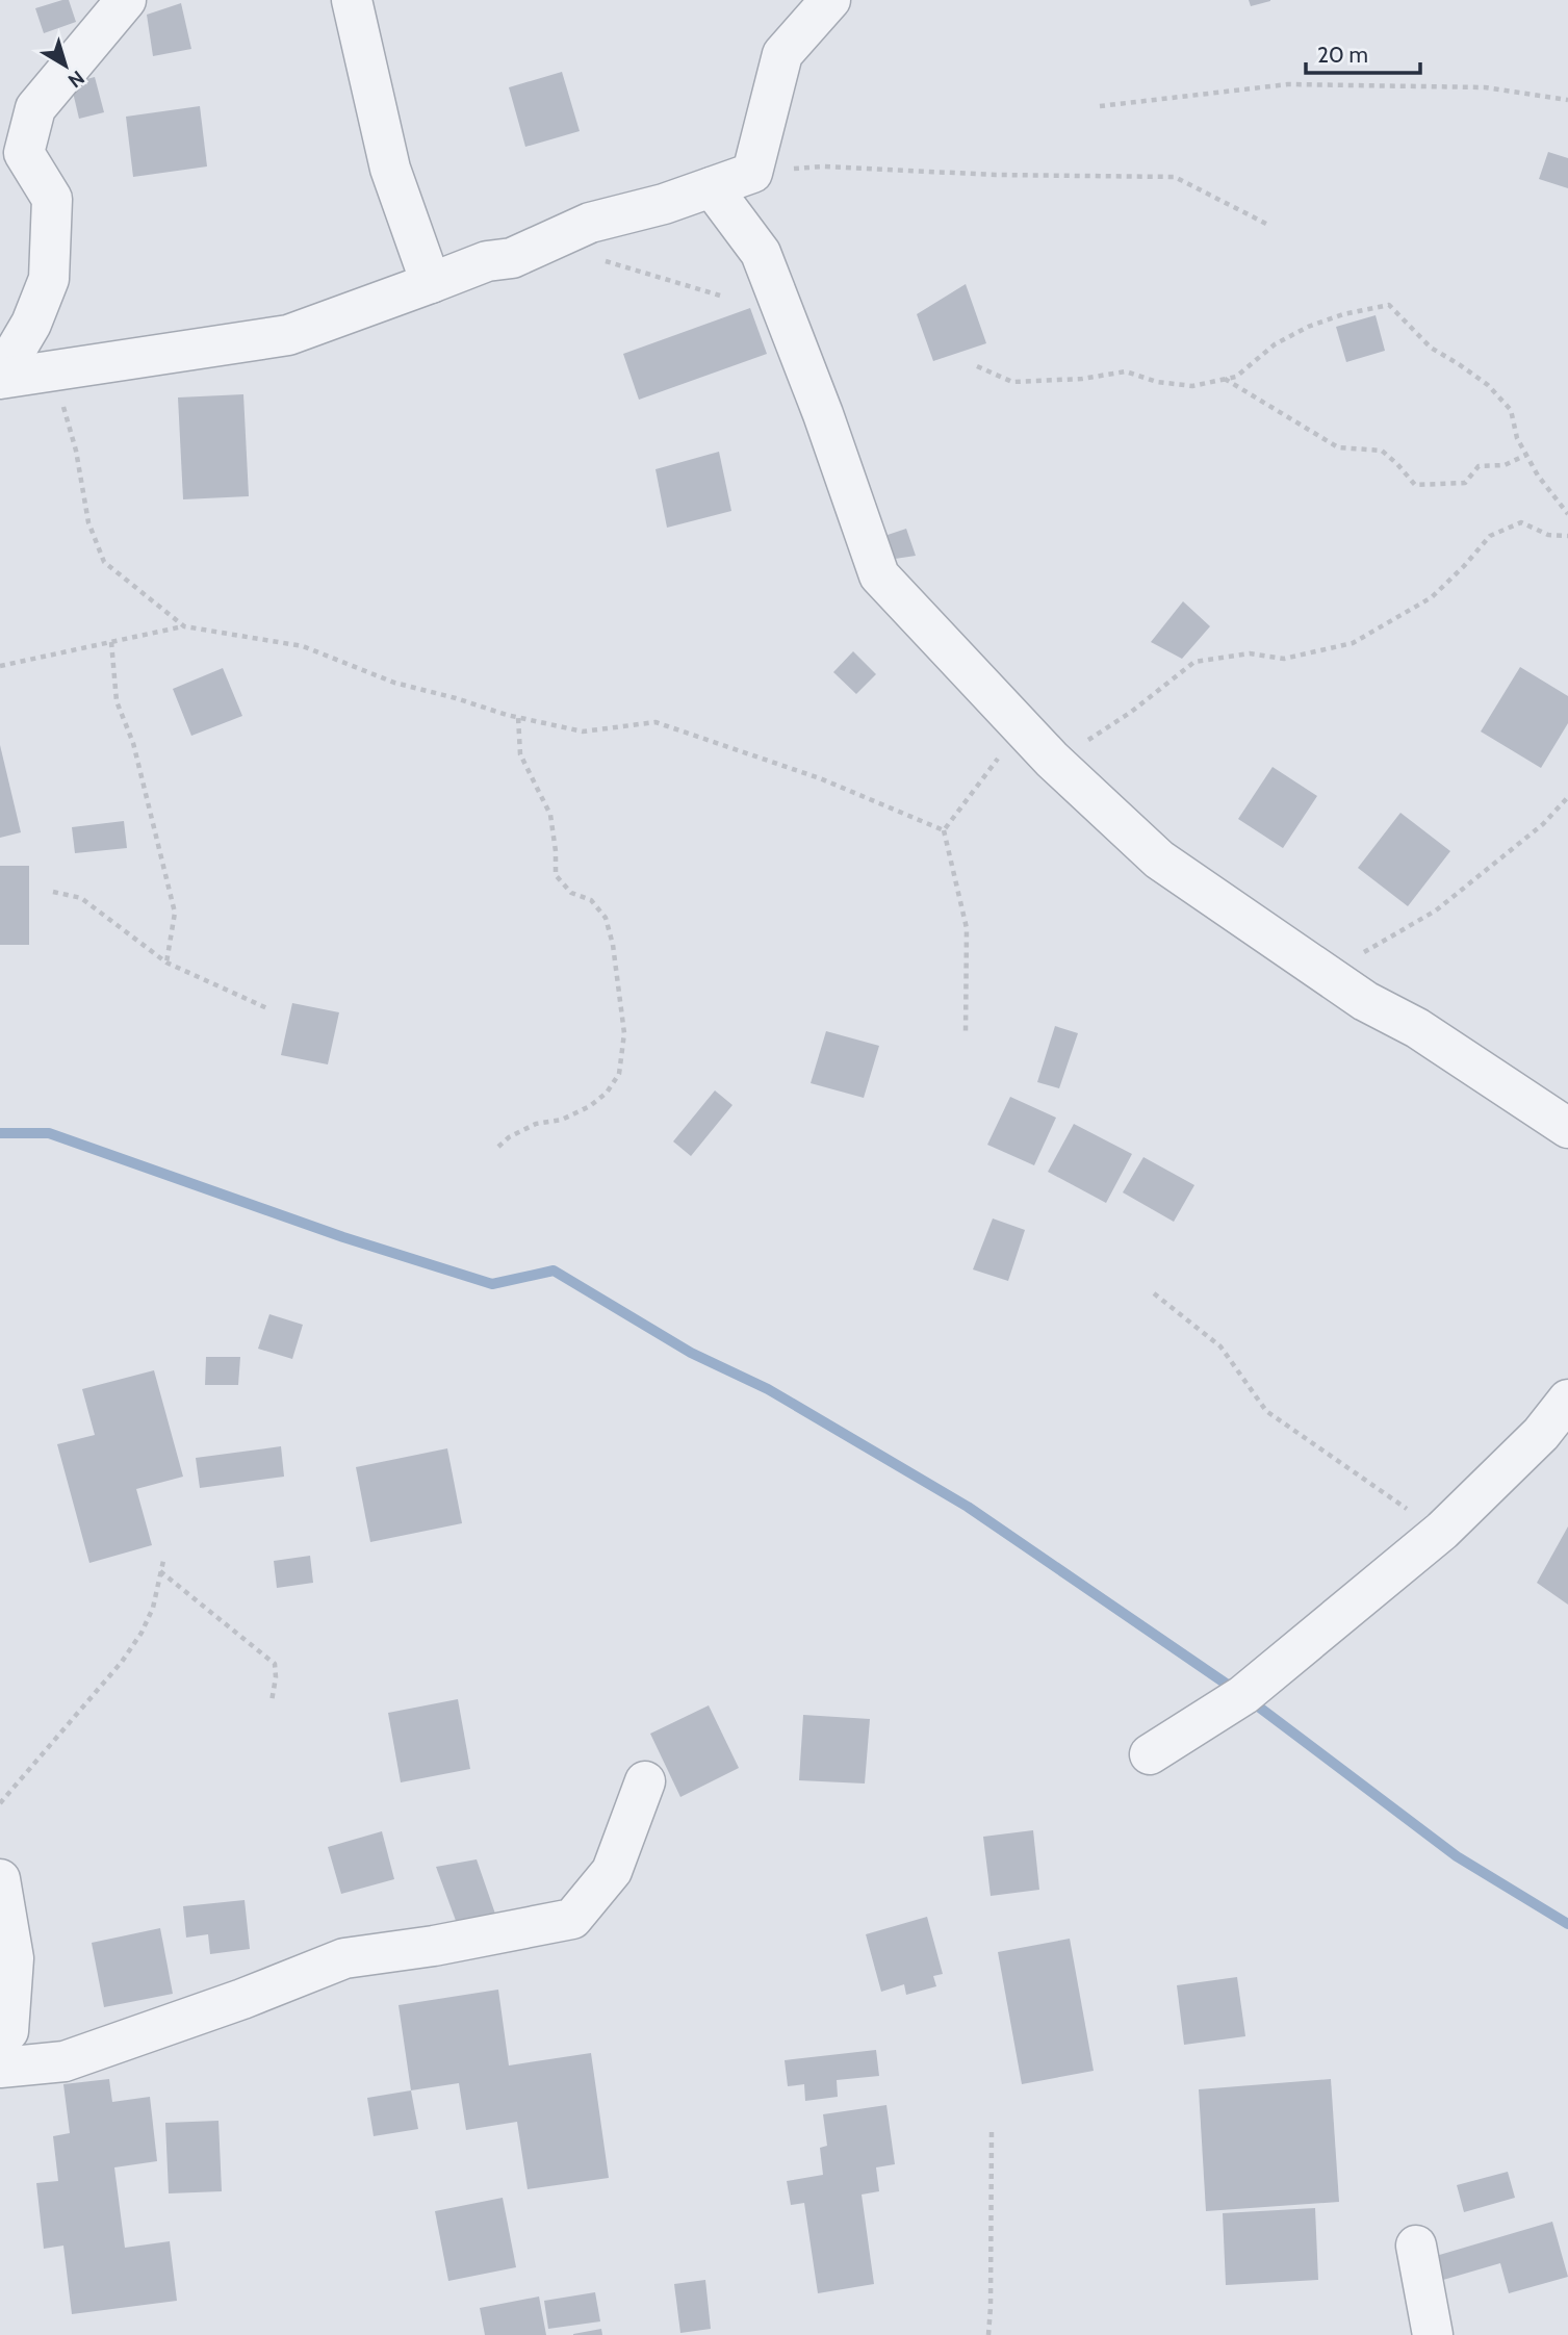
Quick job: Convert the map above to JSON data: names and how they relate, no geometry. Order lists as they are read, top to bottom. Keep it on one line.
{"scale_bar":"20 m","north":"bottom right"}
